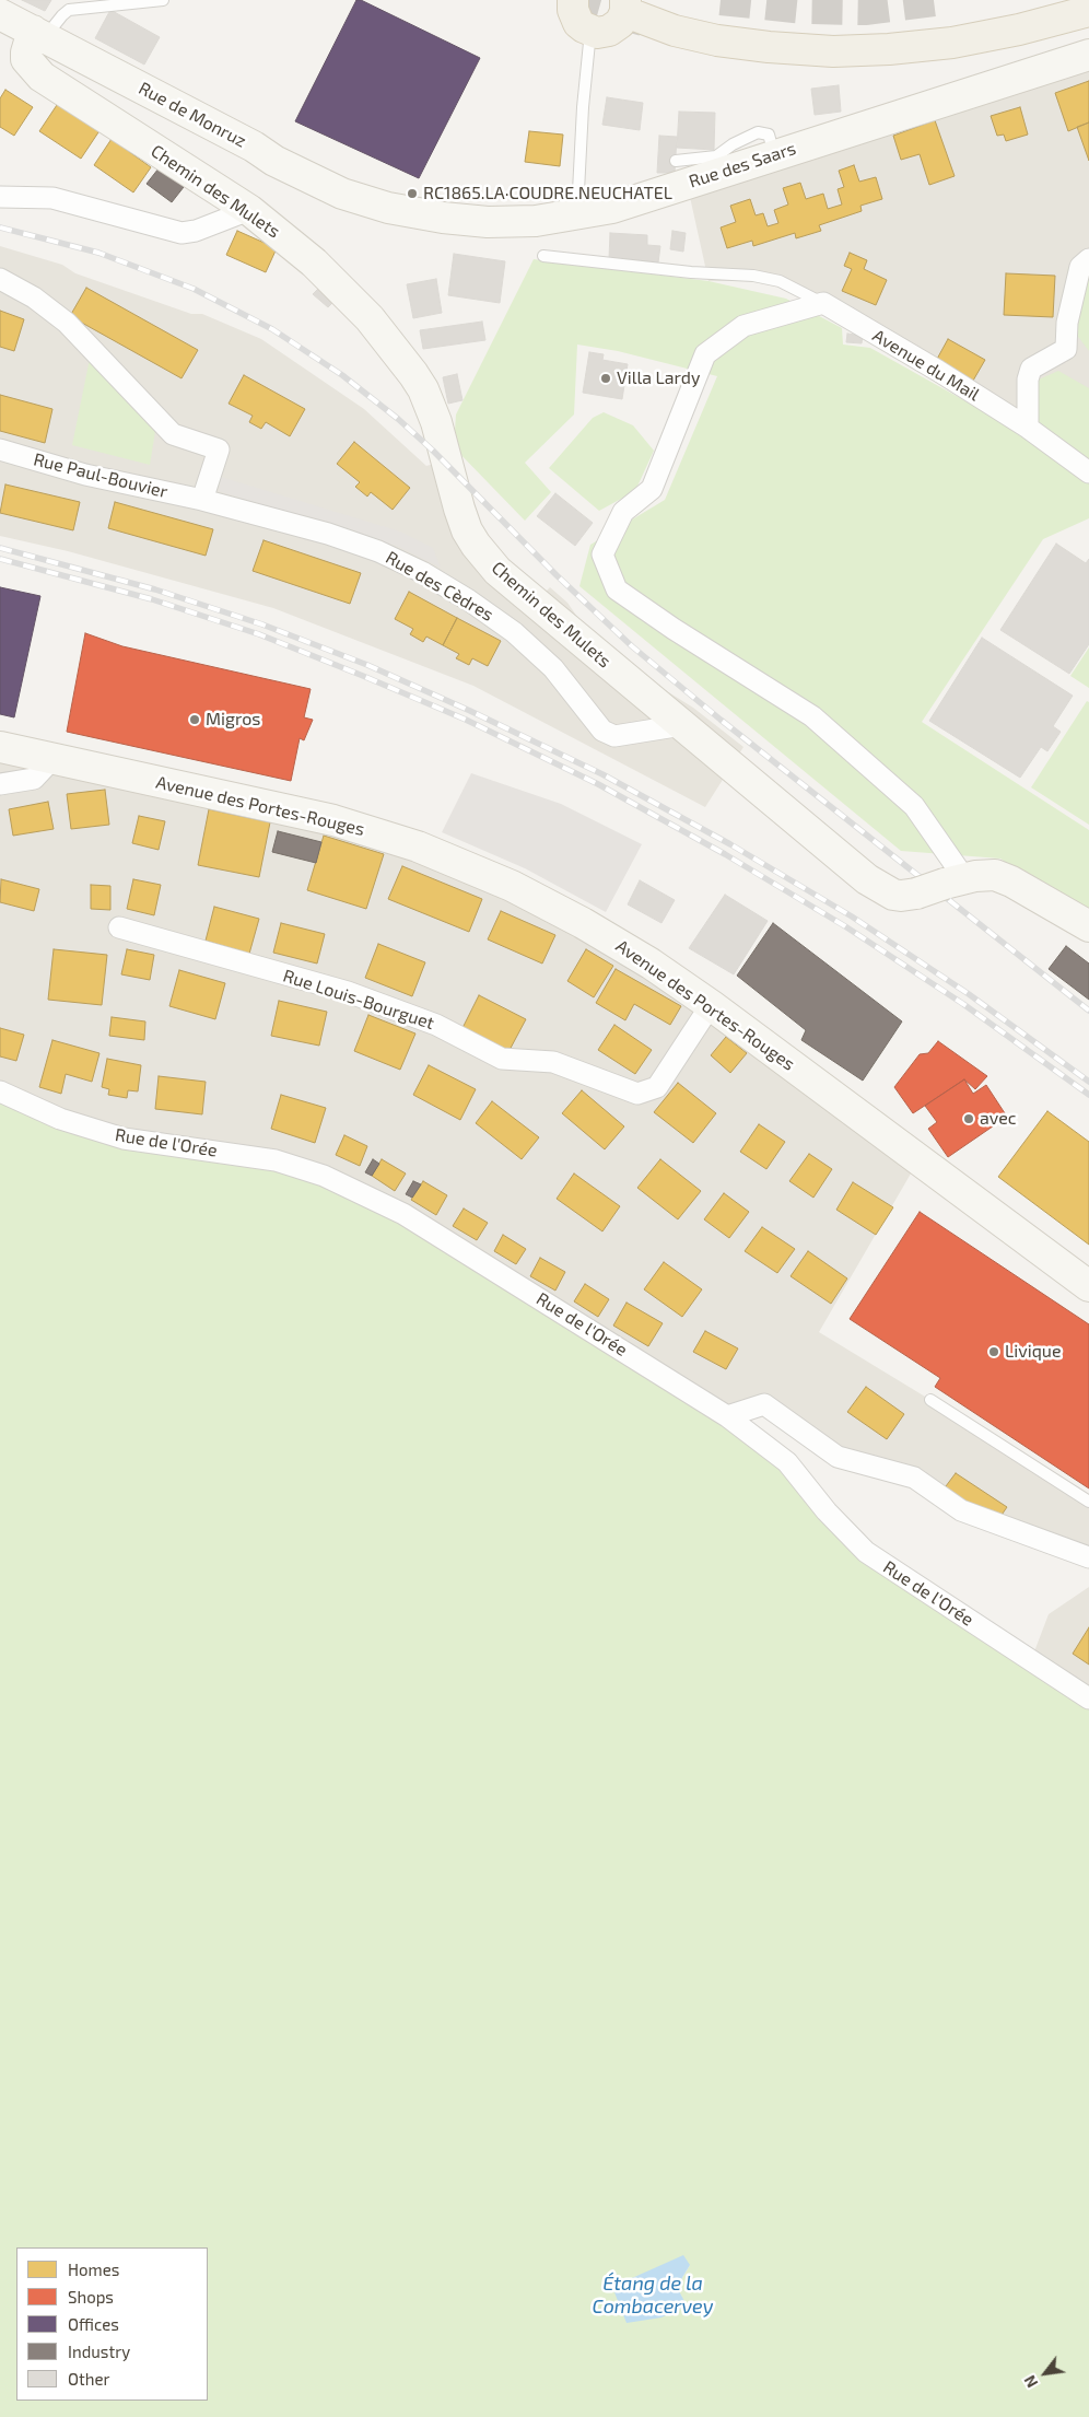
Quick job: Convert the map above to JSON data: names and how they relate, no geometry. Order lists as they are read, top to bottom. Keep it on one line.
{"streets":{"street":["Rue de Monruz","Rue des Saars","Chemin des Mulets","Avenue du Mail","Rue Paul-Bouvier","Rue des Cèdres","Avenue des Portes-Rouges","Rue Louis-Bourguet","Rue de l'Orée"]},"crossings":[["Rue de Monruz","Rue des Saars"],["Rue de Monruz","Chemin des Mulets"],["Chemin des Mulets","Rue des Cèdres"],["Rue Paul-Bouvier","Rue des Cèdres"],["Avenue des Portes-Rouges","Rue Louis-Bourguet"]],"water":["Étang de la Combacervey"],"places":["RC1865.LA·COUDRE.NEUCHATEL","Villa Lardy","Migros","avec","Livique"],"legend":["Homes","Shops","Offices","Industry","Other"],"north":"bottom left"}
